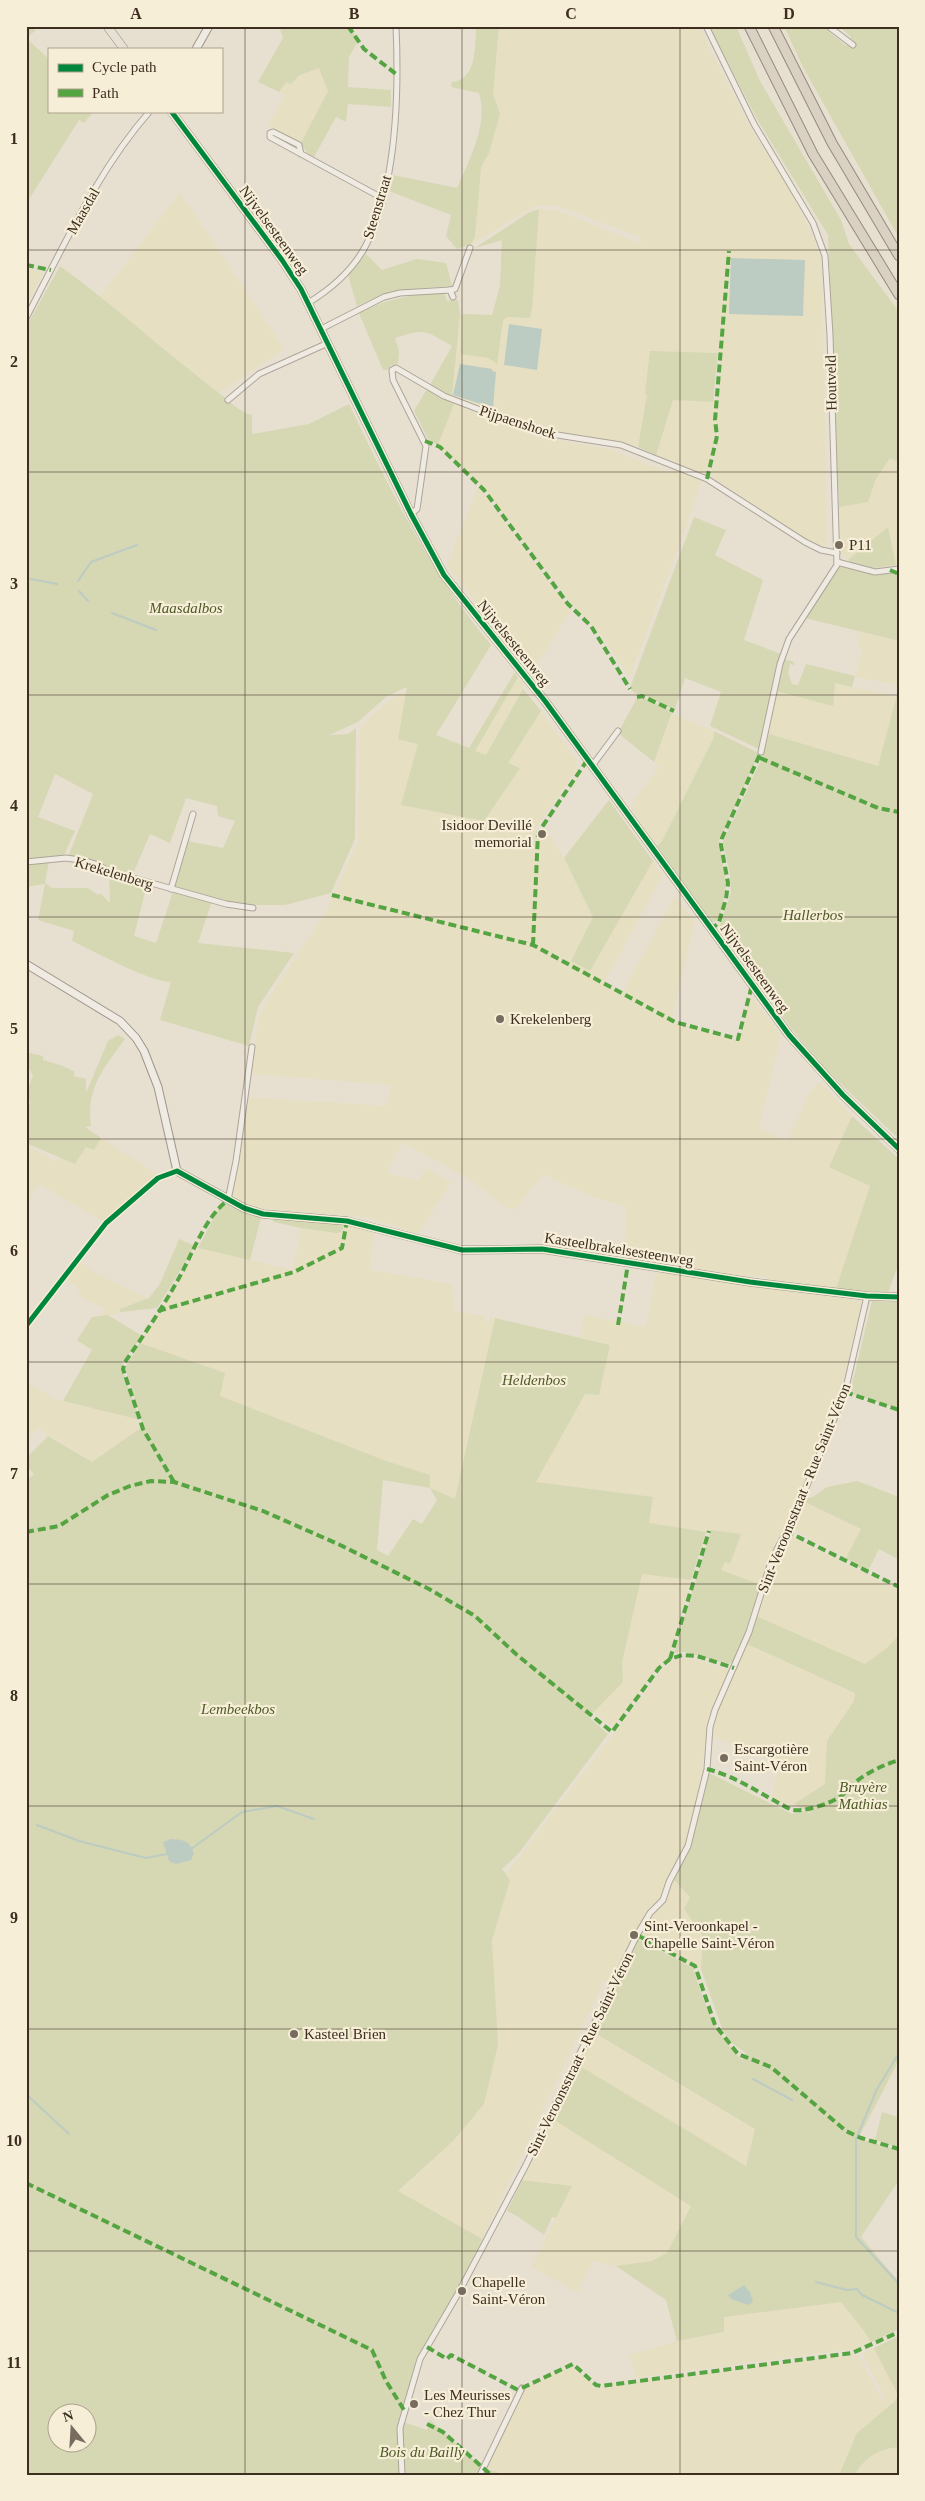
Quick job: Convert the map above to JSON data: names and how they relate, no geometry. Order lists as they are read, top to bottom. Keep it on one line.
{"streets":{"main road":["Nijvelsesteenweg"],"street":["Steenstraat","Maasdal","Houtveld","Pijpaenshoek","Krekelenberg","Kasteelbrakelsesteenweg","Sint-Veroonsstraat - Rue Saint-Véron"]},"crossings":[["Steenstraat","Nijvelsesteenweg"],["Nijvelsesteenweg","Pijpaenshoek"],["Houtveld","Pijpaenshoek"],["Kasteelbrakelsesteenweg","Sint-Veroonsstraat - Rue Saint-Véron"]],"parks":["Maasdalbos","Hallerbos","Heldenbos","Lembeekbos","Bruyère Mathias","Bois du Bailly"],"places":["P11","Isidoor Devillé memorial","Krekelenberg","Escargotière Saint-Véron","Sint-Veroonkapel - Chapelle Saint-Véron","Kasteel Brien","Chapelle Saint-Véron","Les Meurisses - Chez Thur"],"legend":["Cycle path","Path"],"north":"top","grid":{"columns":["A","B","C","D"],"rows":["1","2","3","4","5","6","7","8","9","10","11"]}}
